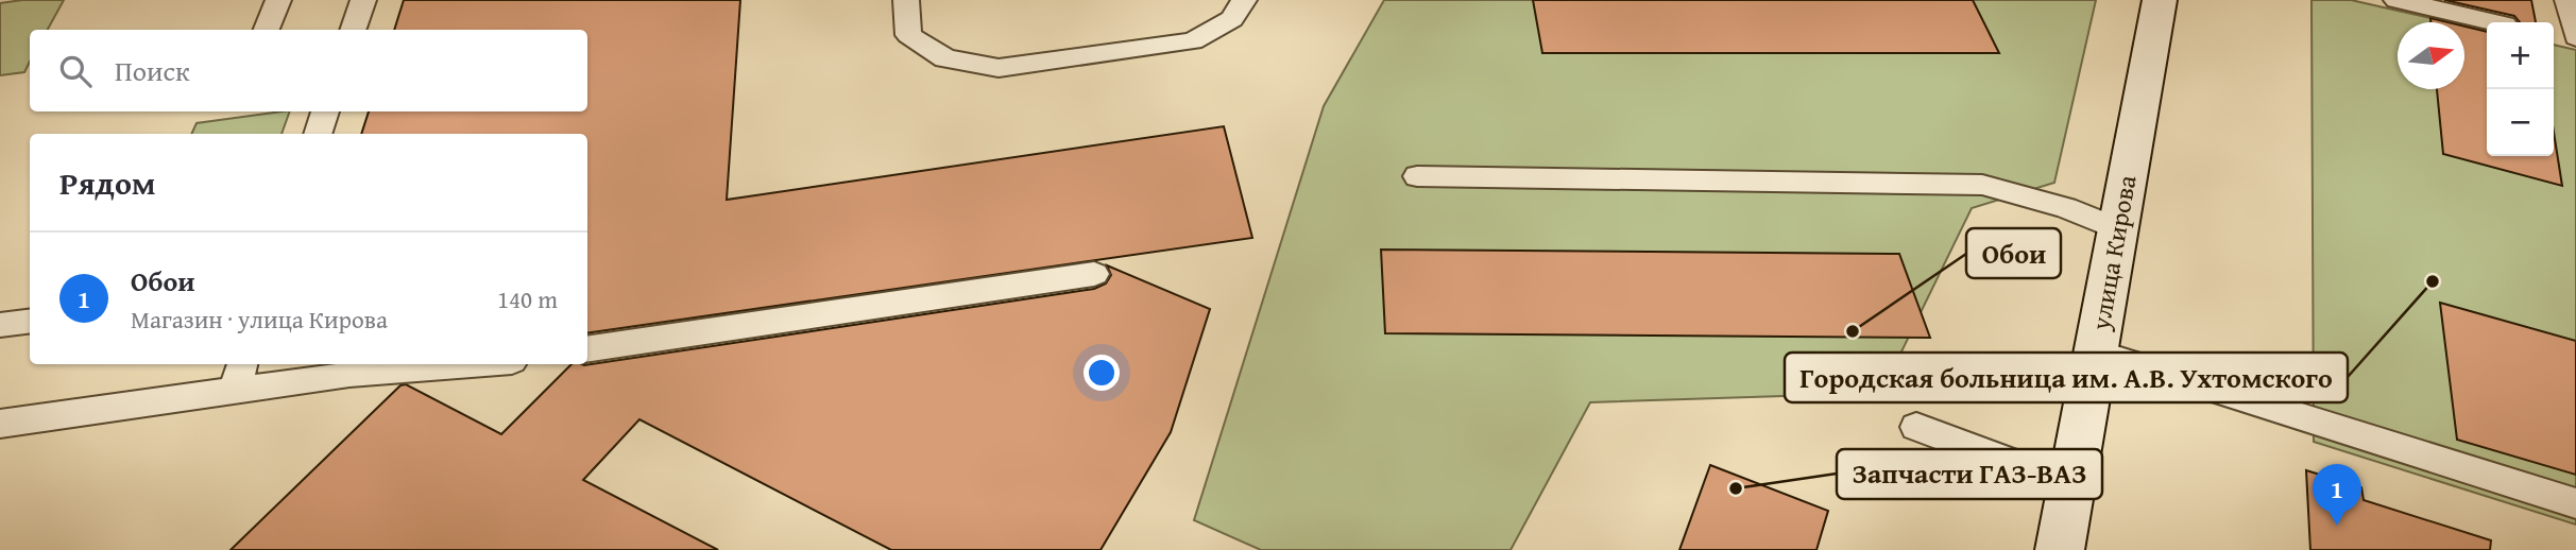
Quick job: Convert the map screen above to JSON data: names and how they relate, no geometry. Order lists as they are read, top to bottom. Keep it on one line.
{"streets":{"main road":["улица Кирова"]},"places":["Городская больница им. А.В. Ухтомского","Обои","Запчасти ГАЗ-ВАЗ"],"north":"right","page":{"map_buttons":["+","−"],"search":"Поиск","heading":"Рядом","list":[{"mark":"1","name":"Обои","note":"Магазин · улица Кирова","value":"140 m"}],"pins":"1"}}
